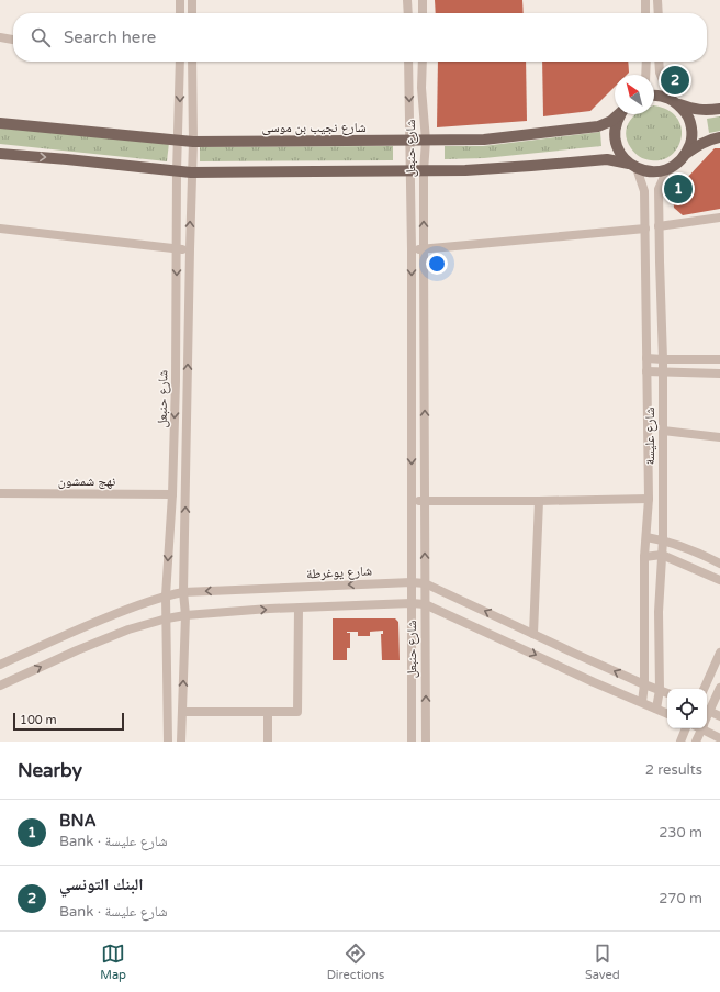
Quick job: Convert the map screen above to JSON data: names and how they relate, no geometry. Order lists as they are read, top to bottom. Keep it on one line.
{"streets":{"main road":["شارع نجيب بن موسى"],"street":["شارع حنبعل","شارع عليسة","نهج شمشون","شارع يوغرطة"]},"crossings":[["شارع نجيب بن موسى","شارع حنبعل"],["شارع حنبعل","نهج شمشون"],["شارع حنبعل","شارع يوغرطة"],["شارع عليسة","شارع يوغرطة"]],"scale_bar":"100 m","north":"top left","page":{"search":"Search here","pins":["2","1"],"scale":"100 m","heading":["Nearby","2 results"],"list":[{"mark":"1","name":"BNA","note":"Bank · شارع عليسة","value":"230 m"},{"mark":"2","name":"البنك التونسي","note":"Bank · شارع عليسة","value":"270 m"}],"nav":["Map","Directions","Saved"]}}
